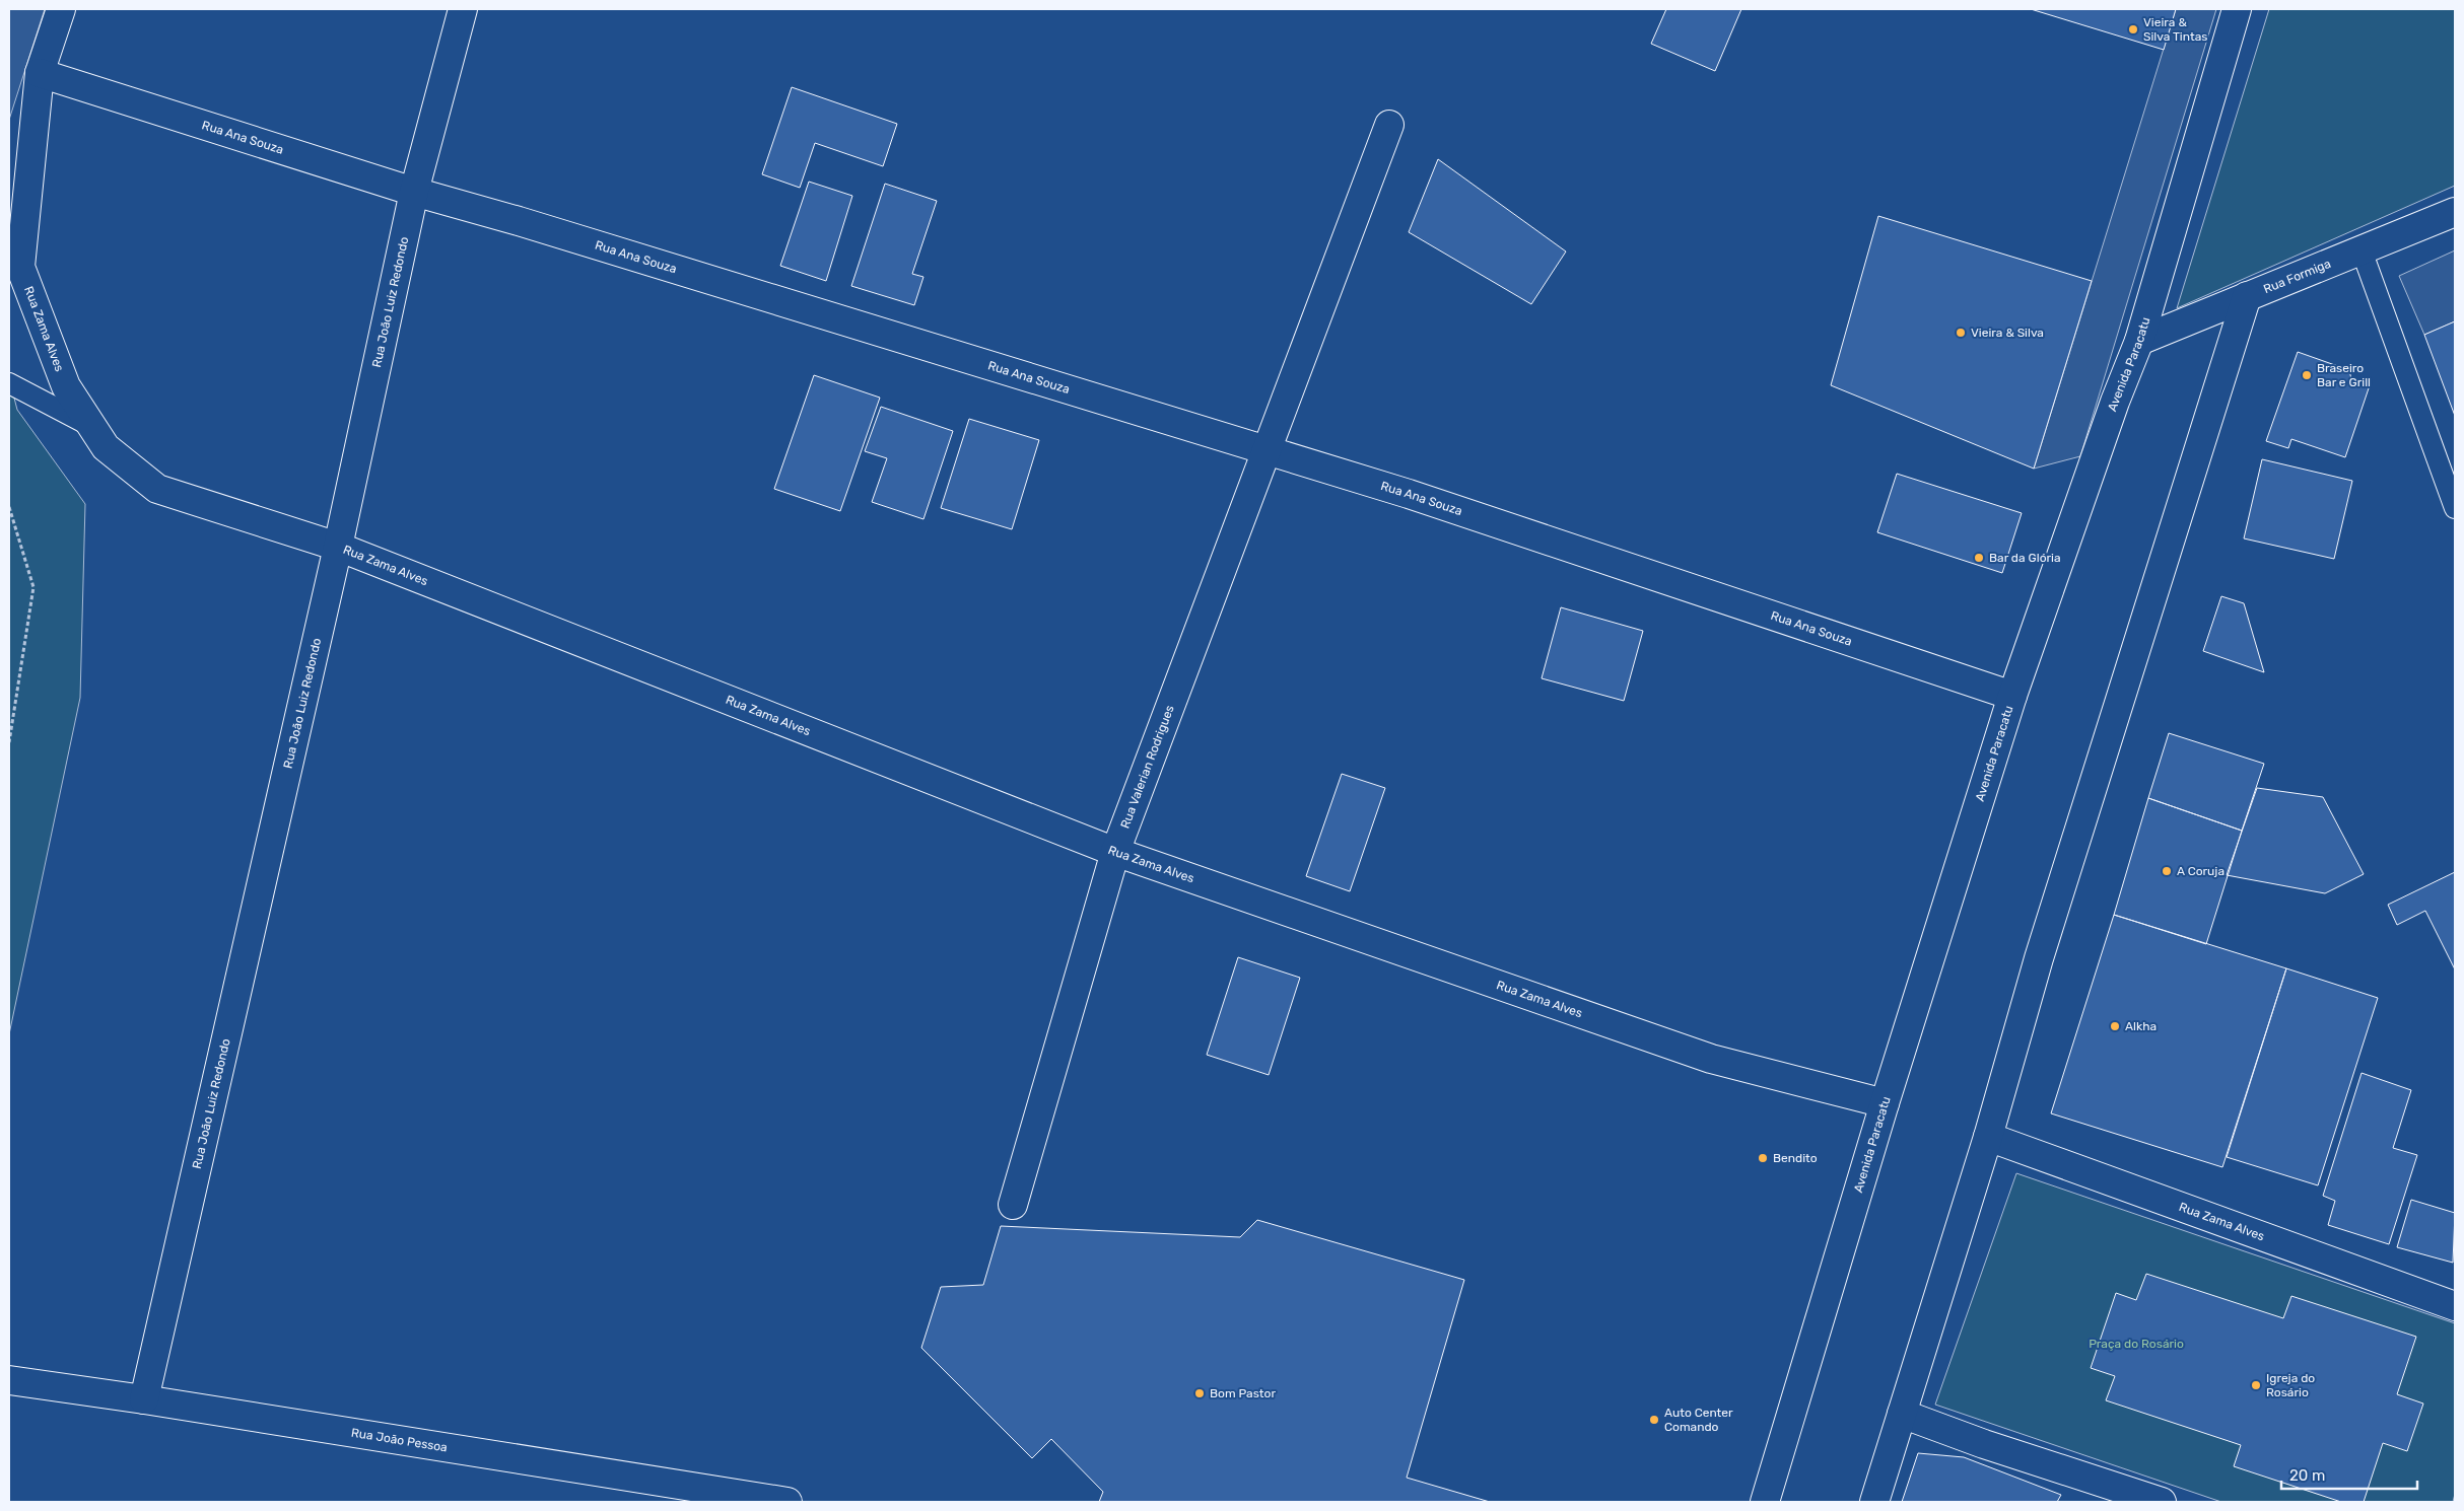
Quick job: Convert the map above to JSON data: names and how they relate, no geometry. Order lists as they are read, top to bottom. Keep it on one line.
{"streets":{"street":["Rua Ana Souza","Rua Formiga","Rua João Luiz Redondo","Rua Zama Alves","Avenida Paracatu","Rua Valerian Rodrigues","Rua João Pessoa"]},"crossings":[["Rua Ana Souza","Rua João Luiz Redondo"],["Rua Ana Souza","Rua Zama Alves"],["Rua Ana Souza","Avenida Paracatu"],["Rua Ana Souza","Rua Valerian Rodrigues"],["Rua Formiga","Avenida Paracatu"],["Rua João Luiz Redondo","Rua Zama Alves"],["Rua João Luiz Redondo","Rua João Pessoa"],["Rua Zama Alves","Avenida Paracatu"],["Rua Zama Alves","Rua Valerian Rodrigues"]],"parks":["Praça do Rosário"],"places":["Vieira & Silva Tintas","Vieira & Silva","Braseiro Bar e Grill","Bar da Glória","A Coruja","Alkha","Bendito","Igreja do Rosário","Bom Pastor","Auto Center Comando"],"scale_bar":"20 m"}
